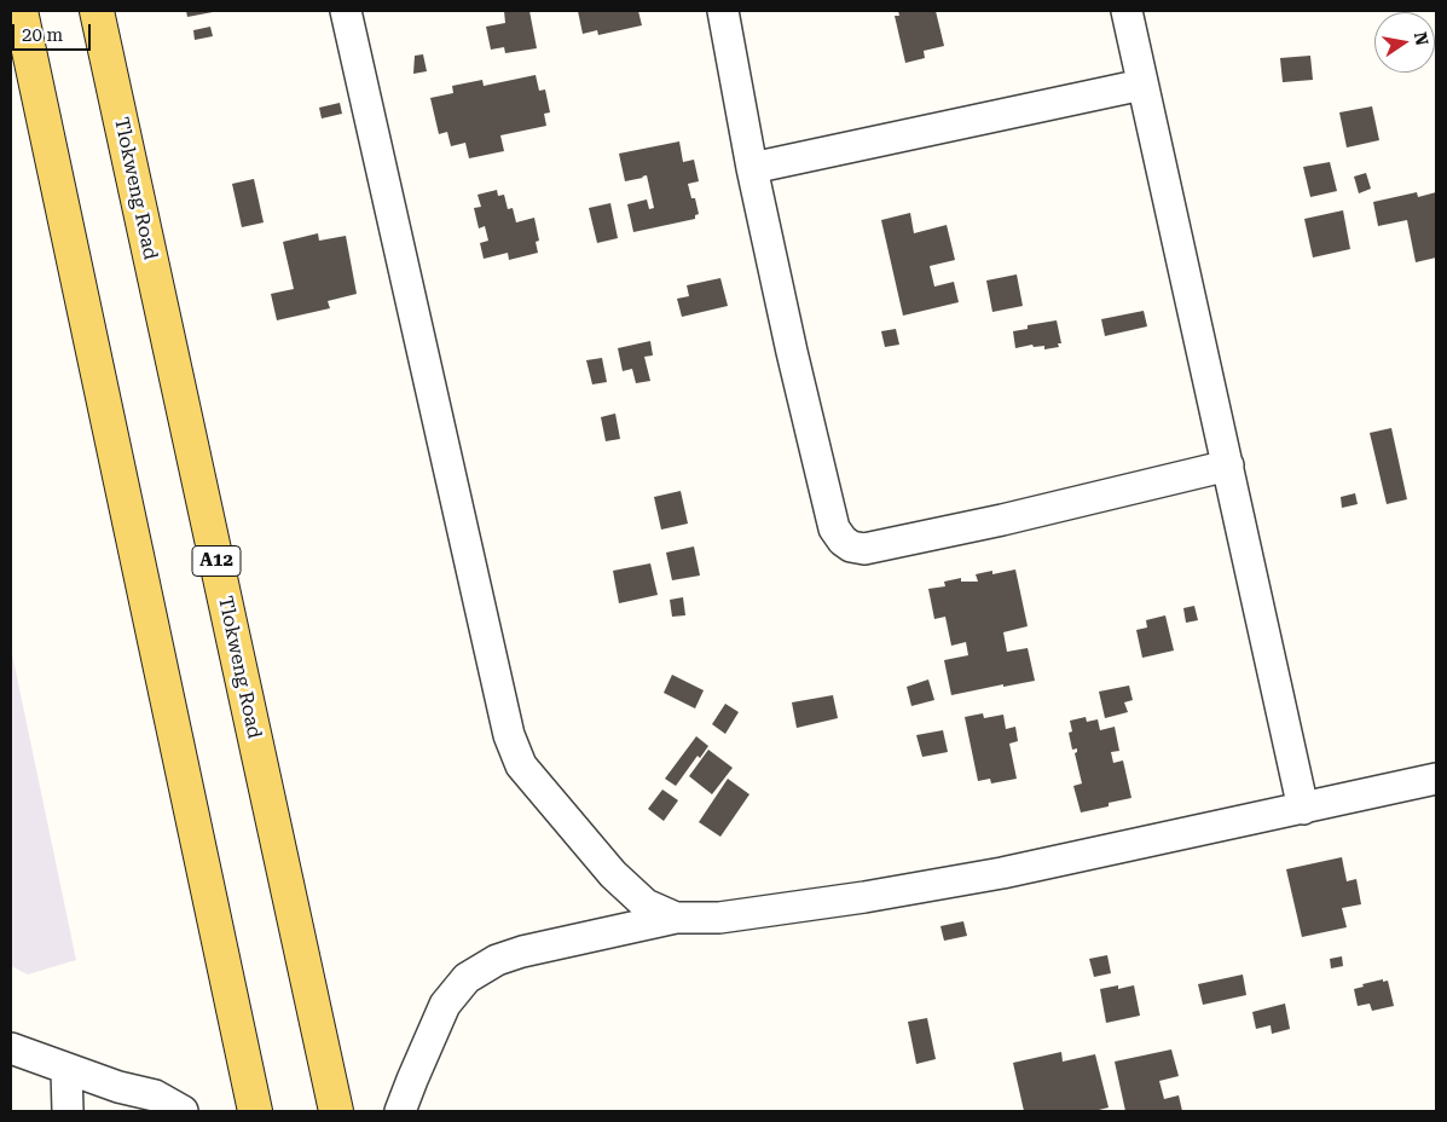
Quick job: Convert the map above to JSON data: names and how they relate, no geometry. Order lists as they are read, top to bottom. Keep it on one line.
{"streets":{"main road":["Tlokweng Road","A12"]},"scale_bar":"20 m","north":"right"}
